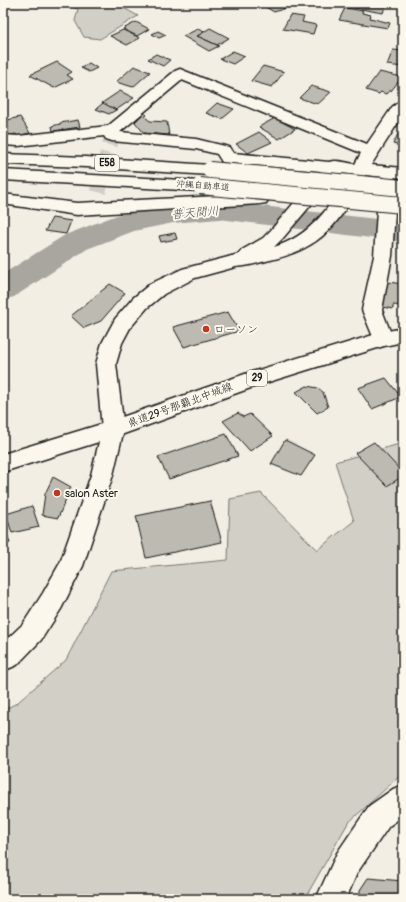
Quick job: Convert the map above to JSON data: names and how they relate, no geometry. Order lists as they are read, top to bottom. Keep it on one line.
{"streets":{"main road":["E58","沖縄自動車道","29","県道29号那覇北中城線"]},"water":["普天間川"],"places":["ローソン","salon Aster"]}
